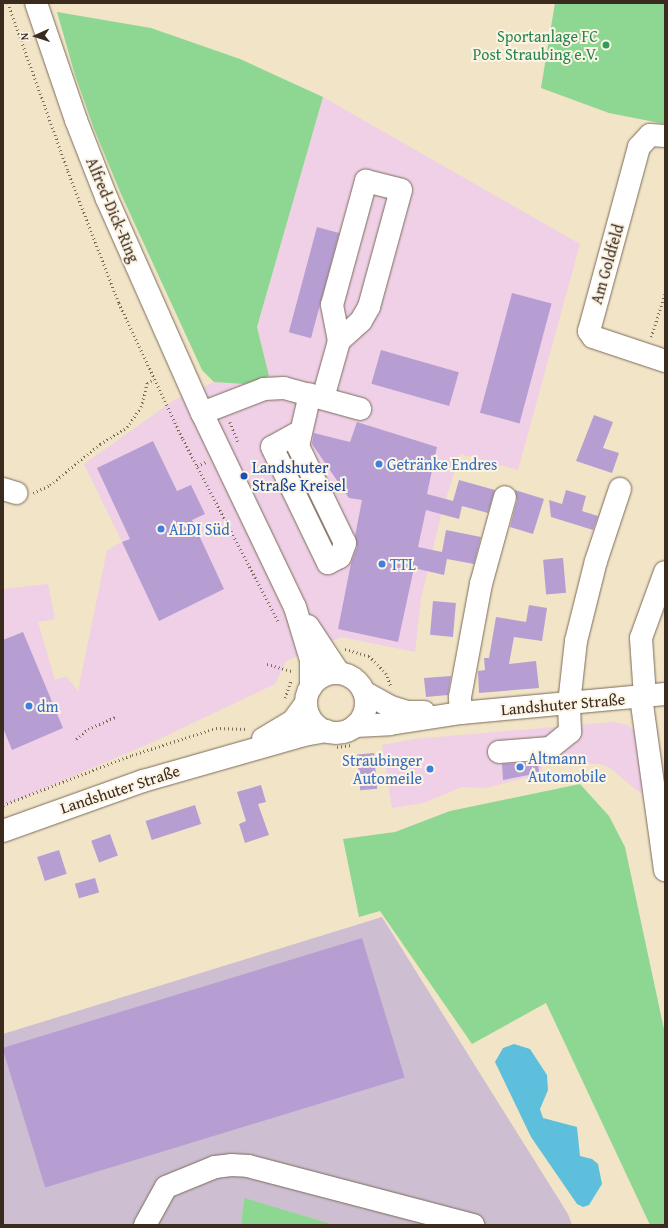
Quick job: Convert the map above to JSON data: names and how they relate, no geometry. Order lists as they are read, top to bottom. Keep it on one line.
{"streets":{"main road":["Alfred-Dick-Ring","Am Goldfeld","Landshuter Straße"]},"crossings":[["Alfred-Dick-Ring","Landshuter Straße"]],"places":["Sportanlage FC Post Straubing e.V.","Getränke Endres","Landshuter Straße Kreisel","ALDI Süd","TTL","dm","Altmann Automobile","Straubinger Automeile"],"north":"left"}
